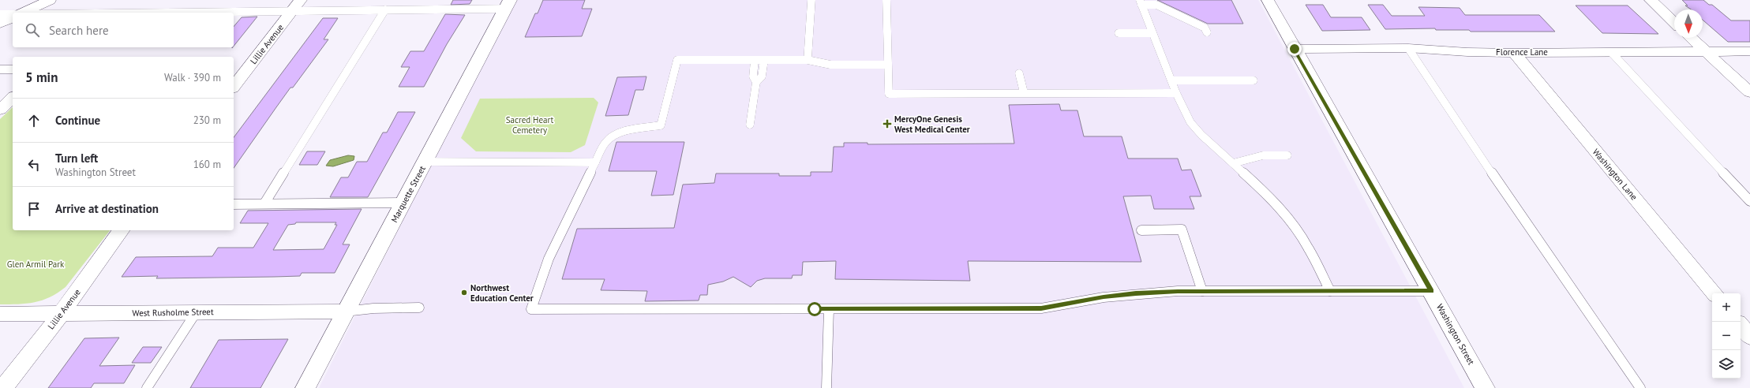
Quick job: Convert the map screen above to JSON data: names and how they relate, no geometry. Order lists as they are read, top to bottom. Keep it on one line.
{"streets":{"street":["Lillie Avenue","Florence Lane","Washington Lane","Marquette Street","West Rusholme Street","Washington Street"]},"crossings":[["Lillie Avenue","West Rusholme Street"],["Florence Lane","Washington Lane"],["Florence Lane","Washington Street"],["Marquette Street","West Rusholme Street"]],"parks":["Sacred Heart Cemetery","Glen Armil Park"],"places":{"health":["MercyOne Genesis West Medical Center"],"other":["Northwest Education Center"]},"north":"bottom","page":{"search":"Search here","heading":["5 min","Walk · 390 m"],"list":[["Continue","230 m"],["Turn left","Washington Street","160 m"],"Arrive at destination"],"map_buttons":["+","−"]}}
